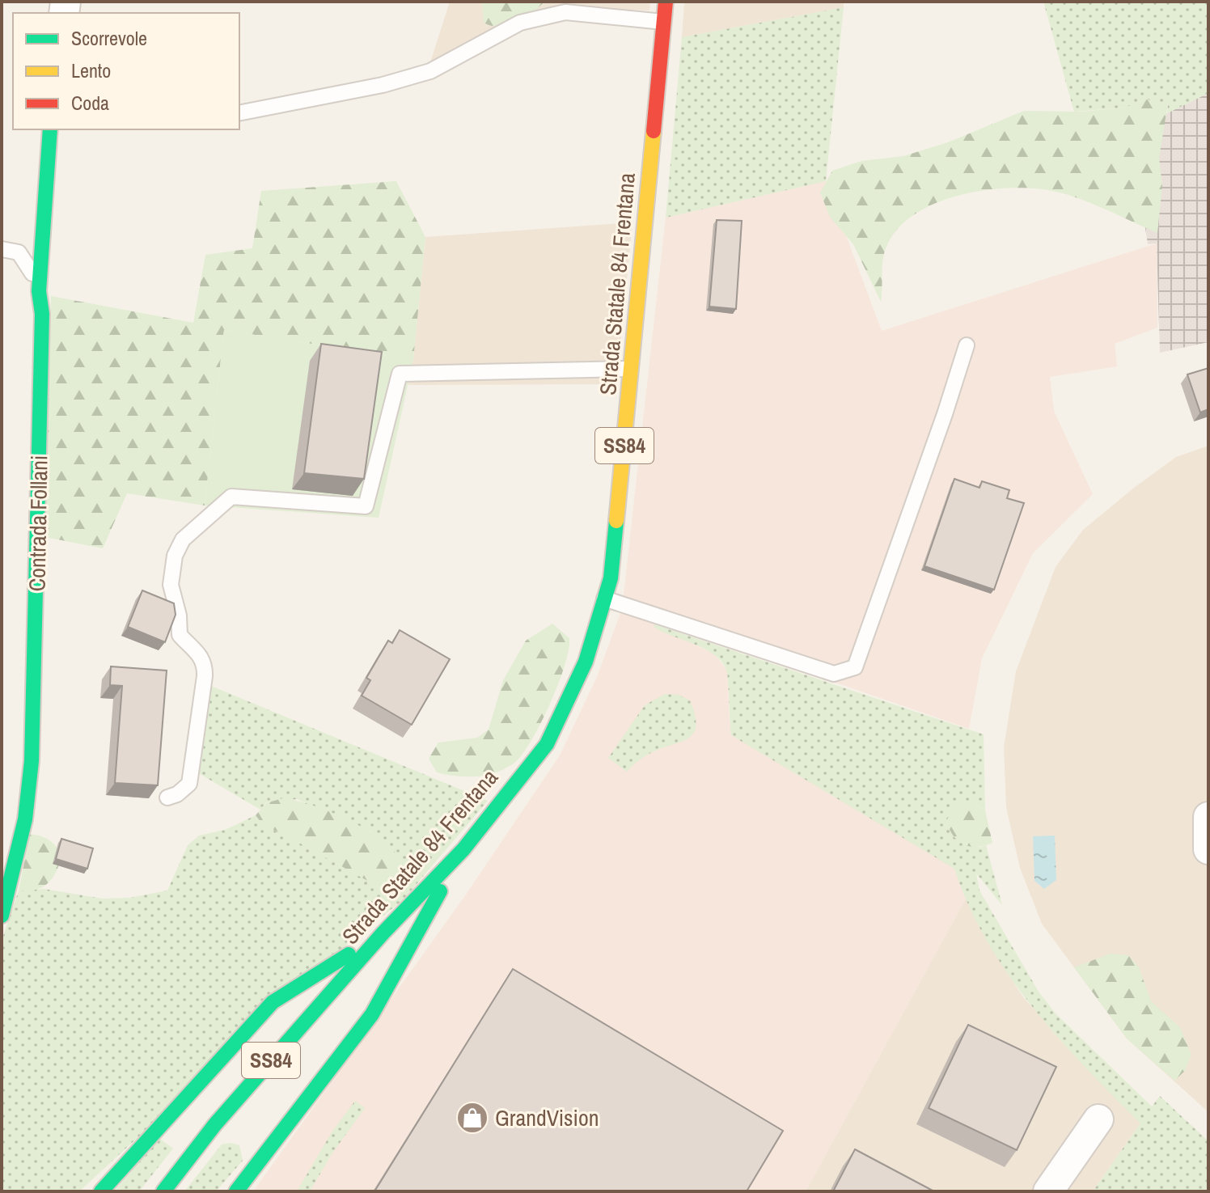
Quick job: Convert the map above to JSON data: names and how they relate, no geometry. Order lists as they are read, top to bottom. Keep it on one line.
{"streets":{"main road":["Strada Statale 84 Frentana","SS84","Contrada Follani"]},"places":{"shop":["GrandVision"]},"legend":["Scorrevole","Lento","Coda"]}
